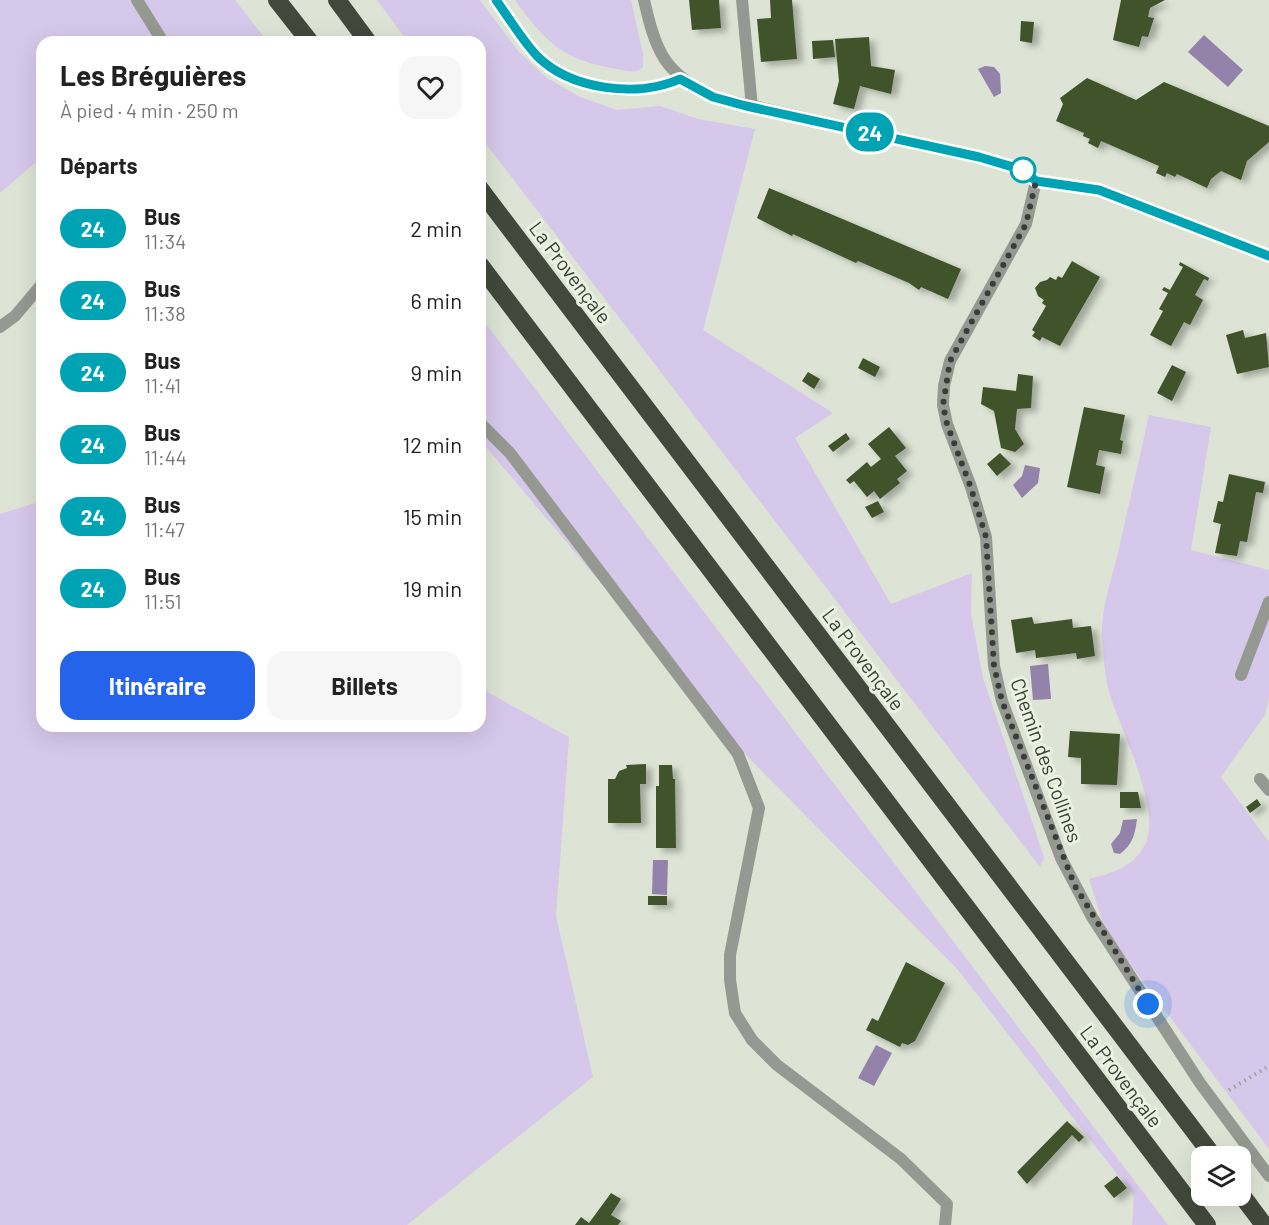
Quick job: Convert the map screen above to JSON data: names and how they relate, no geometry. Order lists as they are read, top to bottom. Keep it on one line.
{"streets":{"highway":["La Provençale"],"street":["Chemin des Collines"]},"lines":["bus line 24"],"page":{"on_map":"24","heading":[["Les Bréguières","À pied · 4 min · 250 m"],"Départs"],"list":[{"mark":"24","name":"Bus","note":"11:34","value":"2 min"},{"mark":"24","name":"Bus","note":"11:38","value":"6 min"},{"mark":"24","name":"Bus","note":"11:41","value":"9 min"},{"mark":"24","name":"Bus","note":"11:44","value":"12 min"},{"mark":"24","name":"Bus","note":"11:47","value":"15 min"},{"mark":"24","name":"Bus","note":"11:51","value":"19 min"}],"buttons":["Itinéraire","Billets"]}}
